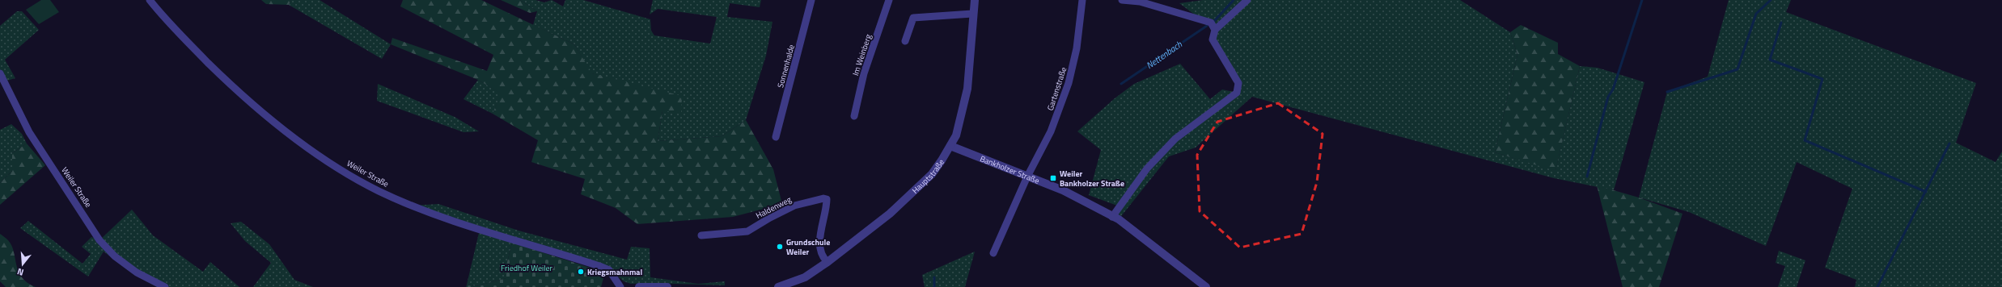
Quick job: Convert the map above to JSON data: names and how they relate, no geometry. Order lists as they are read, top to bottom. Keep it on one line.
{"streets":{"street":["Im Weinberg","Sonnenhalde","Gartenstraße","Bankholzer Straße","Weiler Straße","Hauptstraße","Haldenweg"]},"crossings":[["Gartenstraße","Bankholzer Straße"],["Bankholzer Straße","Hauptstraße"],["Hauptstraße","Haldenweg"]],"water":["Nettenbach"],"parks":["Friedhof Weiler"],"places":{"transit":["Weiler Bankholzer Straße"],"other":["Grundschule Weiler","Kriegsmahnmal"]},"north":"bottom"}
